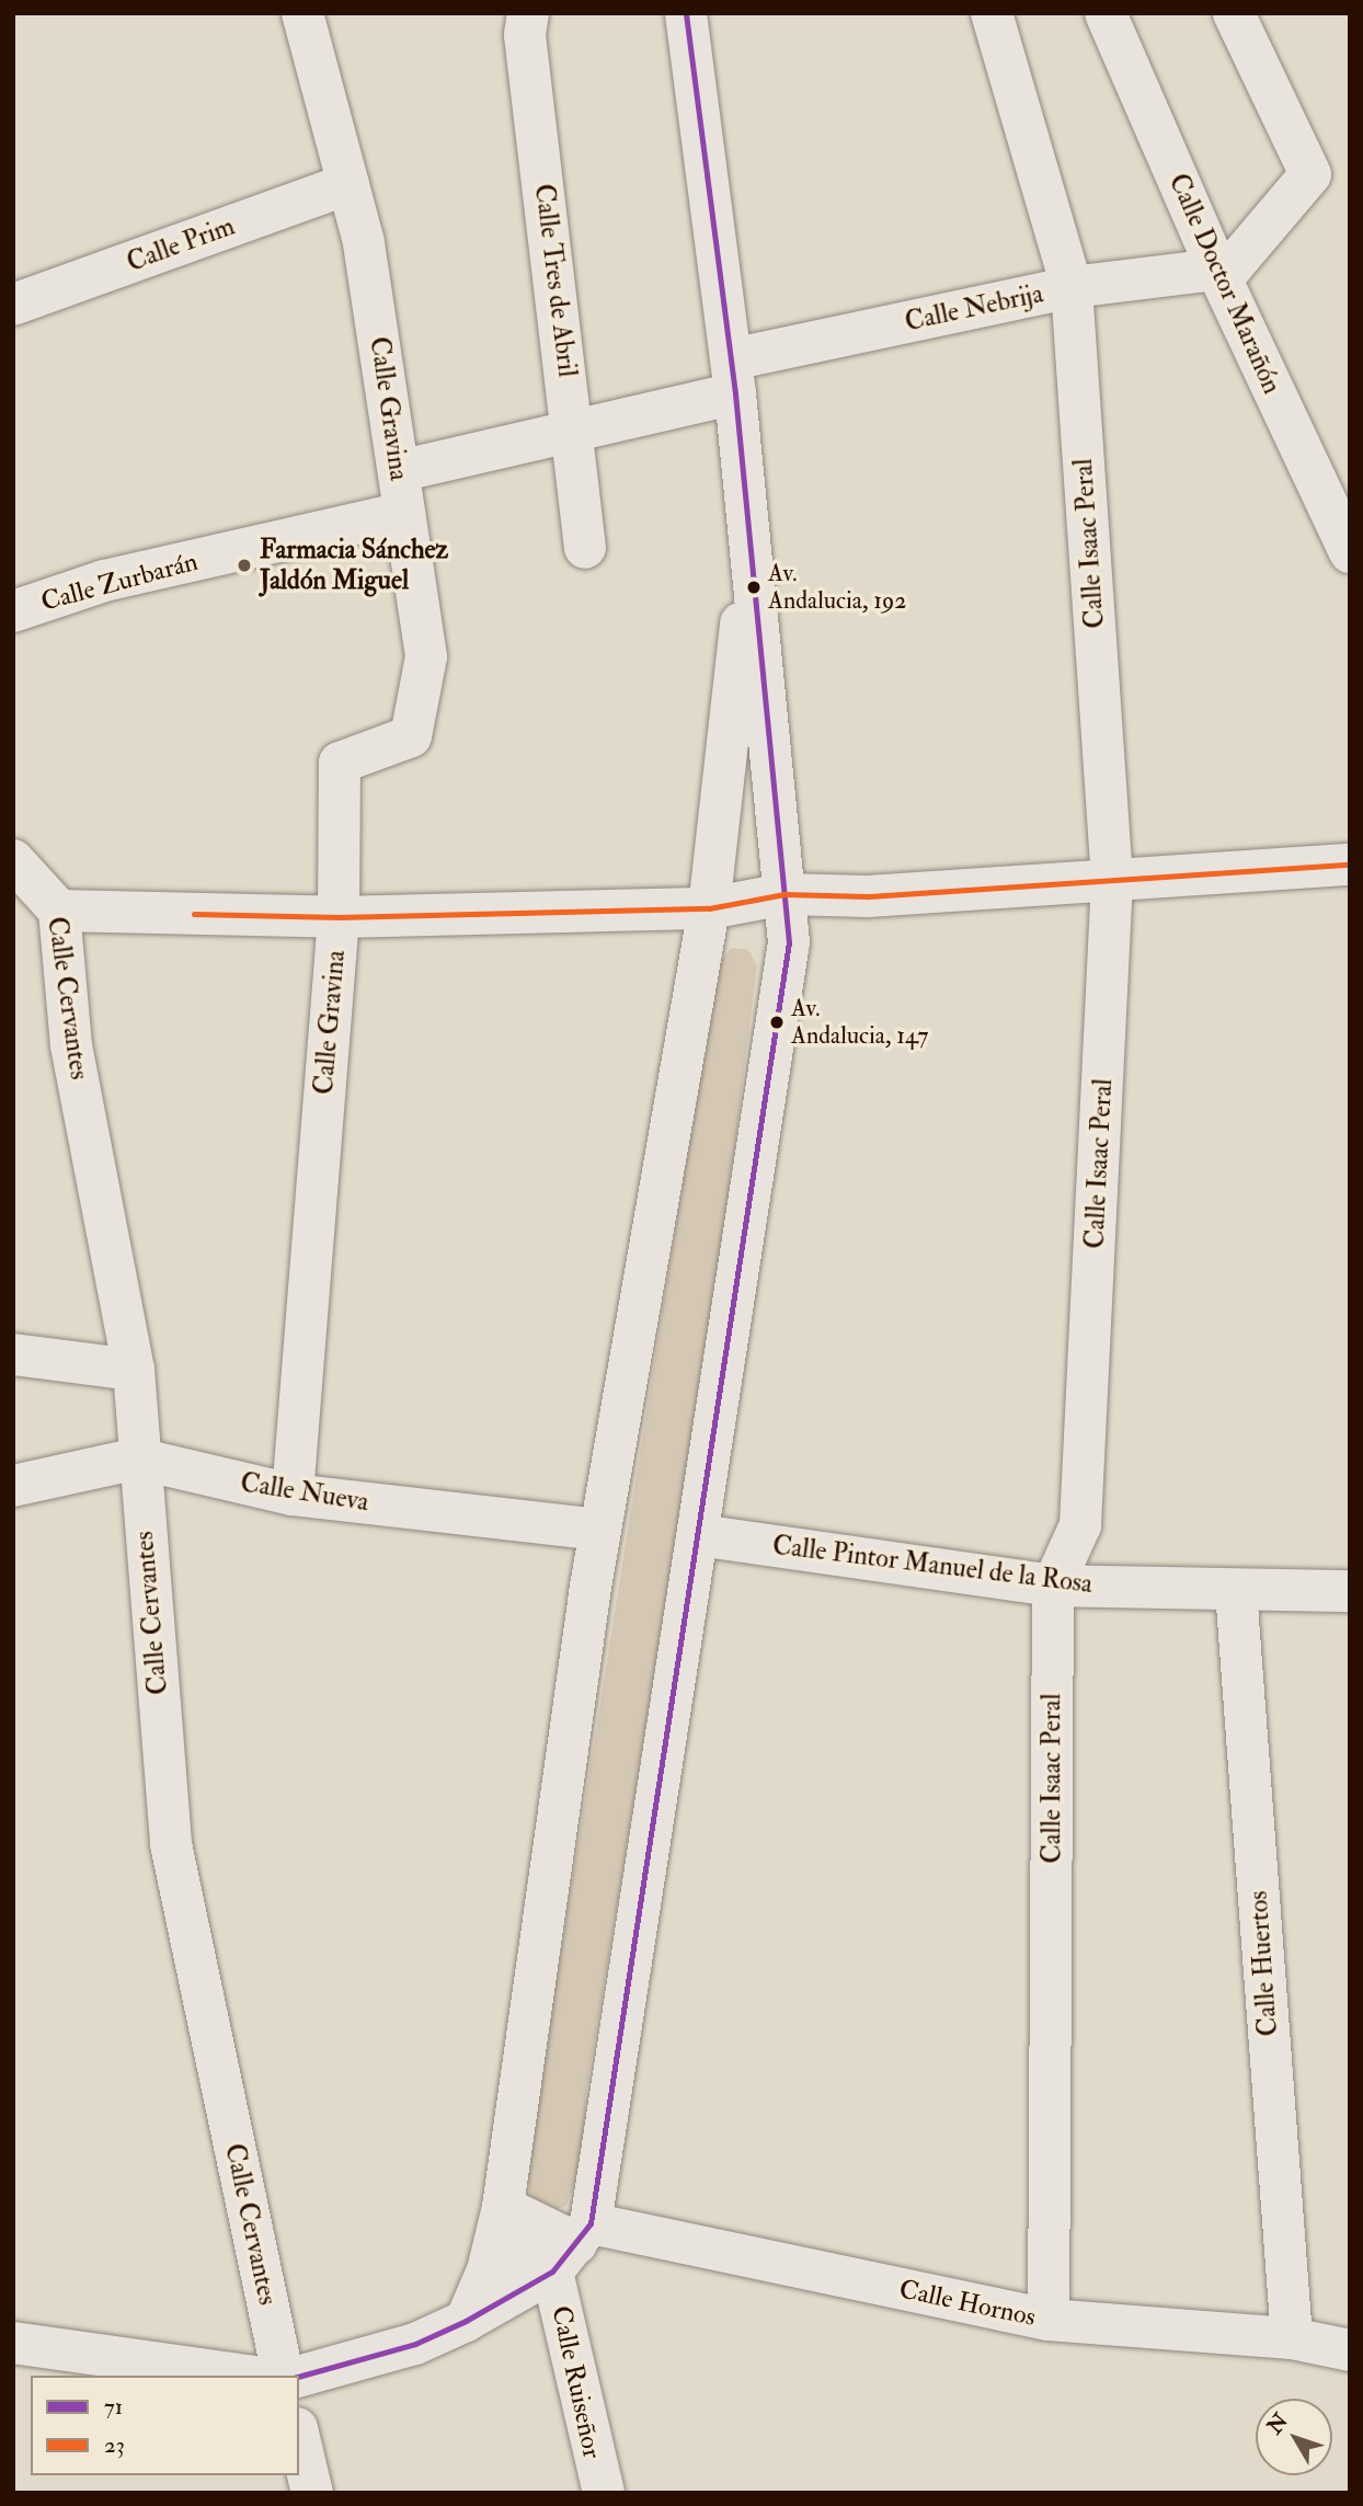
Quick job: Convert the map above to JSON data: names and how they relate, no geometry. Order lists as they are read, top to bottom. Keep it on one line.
{"streets":{"street":["Calle Prim","Calle Tres de Abril","Calle Doctor Marañón","Calle Nebrija","Calle Gravina","Calle Isaac Peral","Calle Zurbarán","Calle Cervantes","Calle Nueva","Calle Pintor Manuel de la Rosa","Calle Huertos","Calle Hornos","Calle Ruiseñor"]},"crossings":[["Calle Prim","Calle Gravina"],["Calle Tres de Abril","Calle Nebrija"],["Calle Doctor Marañón","Calle Nebrija"],["Calle Nebrija","Calle Gravina"],["Calle Nebrija","Calle Isaac Peral"],["Calle Gravina","Calle Zurbarán"],["Calle Gravina","Calle Nueva"],["Calle Isaac Peral","Calle Pintor Manuel de la Rosa"],["Calle Isaac Peral","Calle Hornos"],["Calle Cervantes","Calle Nueva"],["Calle Pintor Manuel de la Rosa","Calle Huertos"],["Calle Huertos","Calle Hornos"],["Calle Hornos","Calle Ruiseñor"]],"places":["Farmacia Sánchez Jaldón Miguel","Av. Andalucia, 192","Av. Andalucia, 147"],"lines":["transit line 71","transit line 23"],"legend":["71","23"],"north":"top left"}
